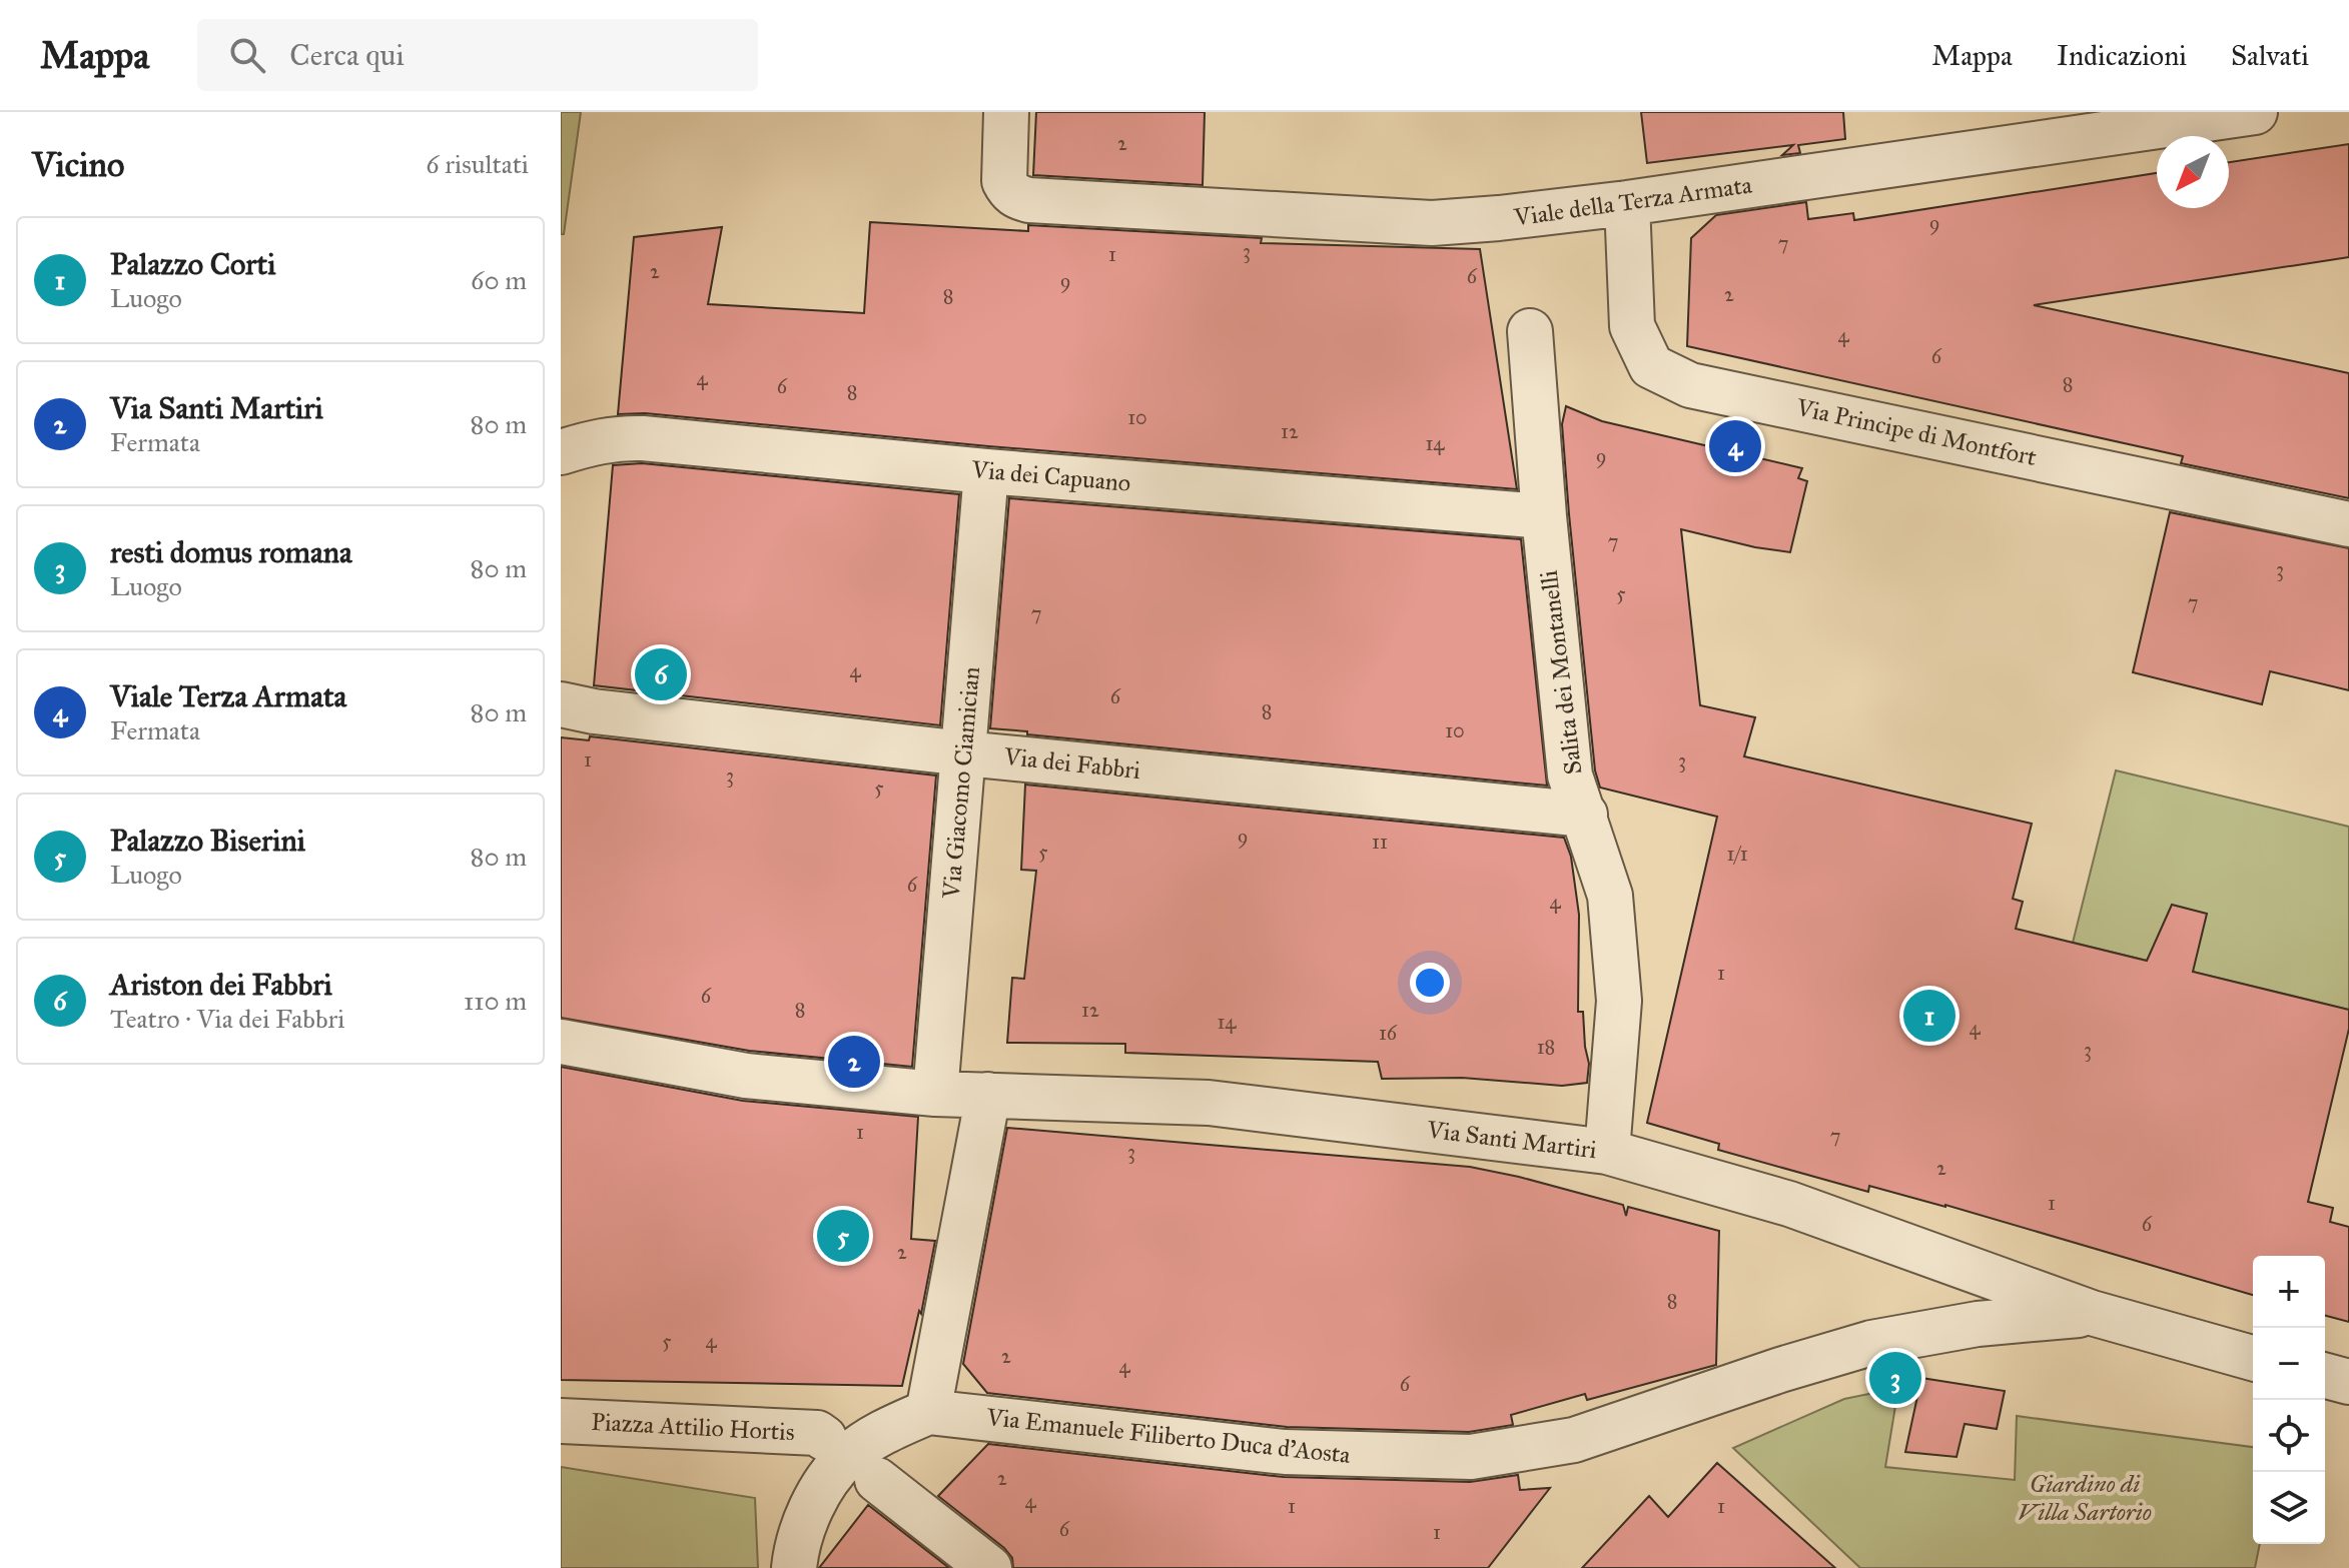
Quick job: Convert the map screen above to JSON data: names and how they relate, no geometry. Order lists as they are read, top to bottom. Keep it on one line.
{"streets":{"street":["Viale della Terza Armata","Via Principe di Montfort","Via dei Capuano","Salita dei Montanelli","Via dei Fabbri","Via Giacomo Ciamician","Via Santi Martiri","Piazza Attilio Hortis","Via Emanuele Filiberto Duca d'Aosta"]},"crossings":[["Viale della Terza Armata","Via Principe di Montfort"],["Via dei Capuano","Salita dei Montanelli"],["Via dei Capuano","Via Giacomo Ciamician"],["Salita dei Montanelli","Via dei Fabbri"],["Salita dei Montanelli","Via Santi Martiri"],["Via dei Fabbri","Via Giacomo Ciamician"],["Via Giacomo Ciamician","Via Santi Martiri"],["Via Santi Martiri","Via Emanuele Filiberto Duca d'Aosta"]],"parks":["Giardino di Villa Sartorio"],"house_numbers":["2","9","7","3","1","2","6","9","2","8","4","6","4","8","6","8","10","12","14","9","7","3","5","7","7","4","6","8","10","1","3","3","5","9","11","5","1/1","6","4","1","6","8","12","14","4","16","18","3","1","7","3","2","1","6","2","8","5","4","2","4","6","2","4","1","1","6","1"],"north":"bottom left","page":{"header":"Mappa","search":"Cerca qui","nav":["Mappa","Indicazioni","Salvati"],"heading":["Vicino","6 risultati"],"list":[{"mark":"1","name":"Palazzo Corti","note":"Luogo","value":"60 m"},{"mark":"2","name":"Via Santi Martiri","note":"Fermata","value":"80 m"},{"mark":"3","name":"resti domus romana","note":"Luogo","value":"80 m"},{"mark":"4","name":"Viale Terza Armata","note":"Fermata","value":"80 m"},{"mark":"5","name":"Palazzo Biserini","note":"Luogo","value":"80 m"},{"mark":"6","name":"Ariston dei Fabbri","note":"Teatro · Via dei Fabbri","value":"110 m"}],"pins":["4","6","1","2","5","3"],"map_buttons":["+","−"]}}
